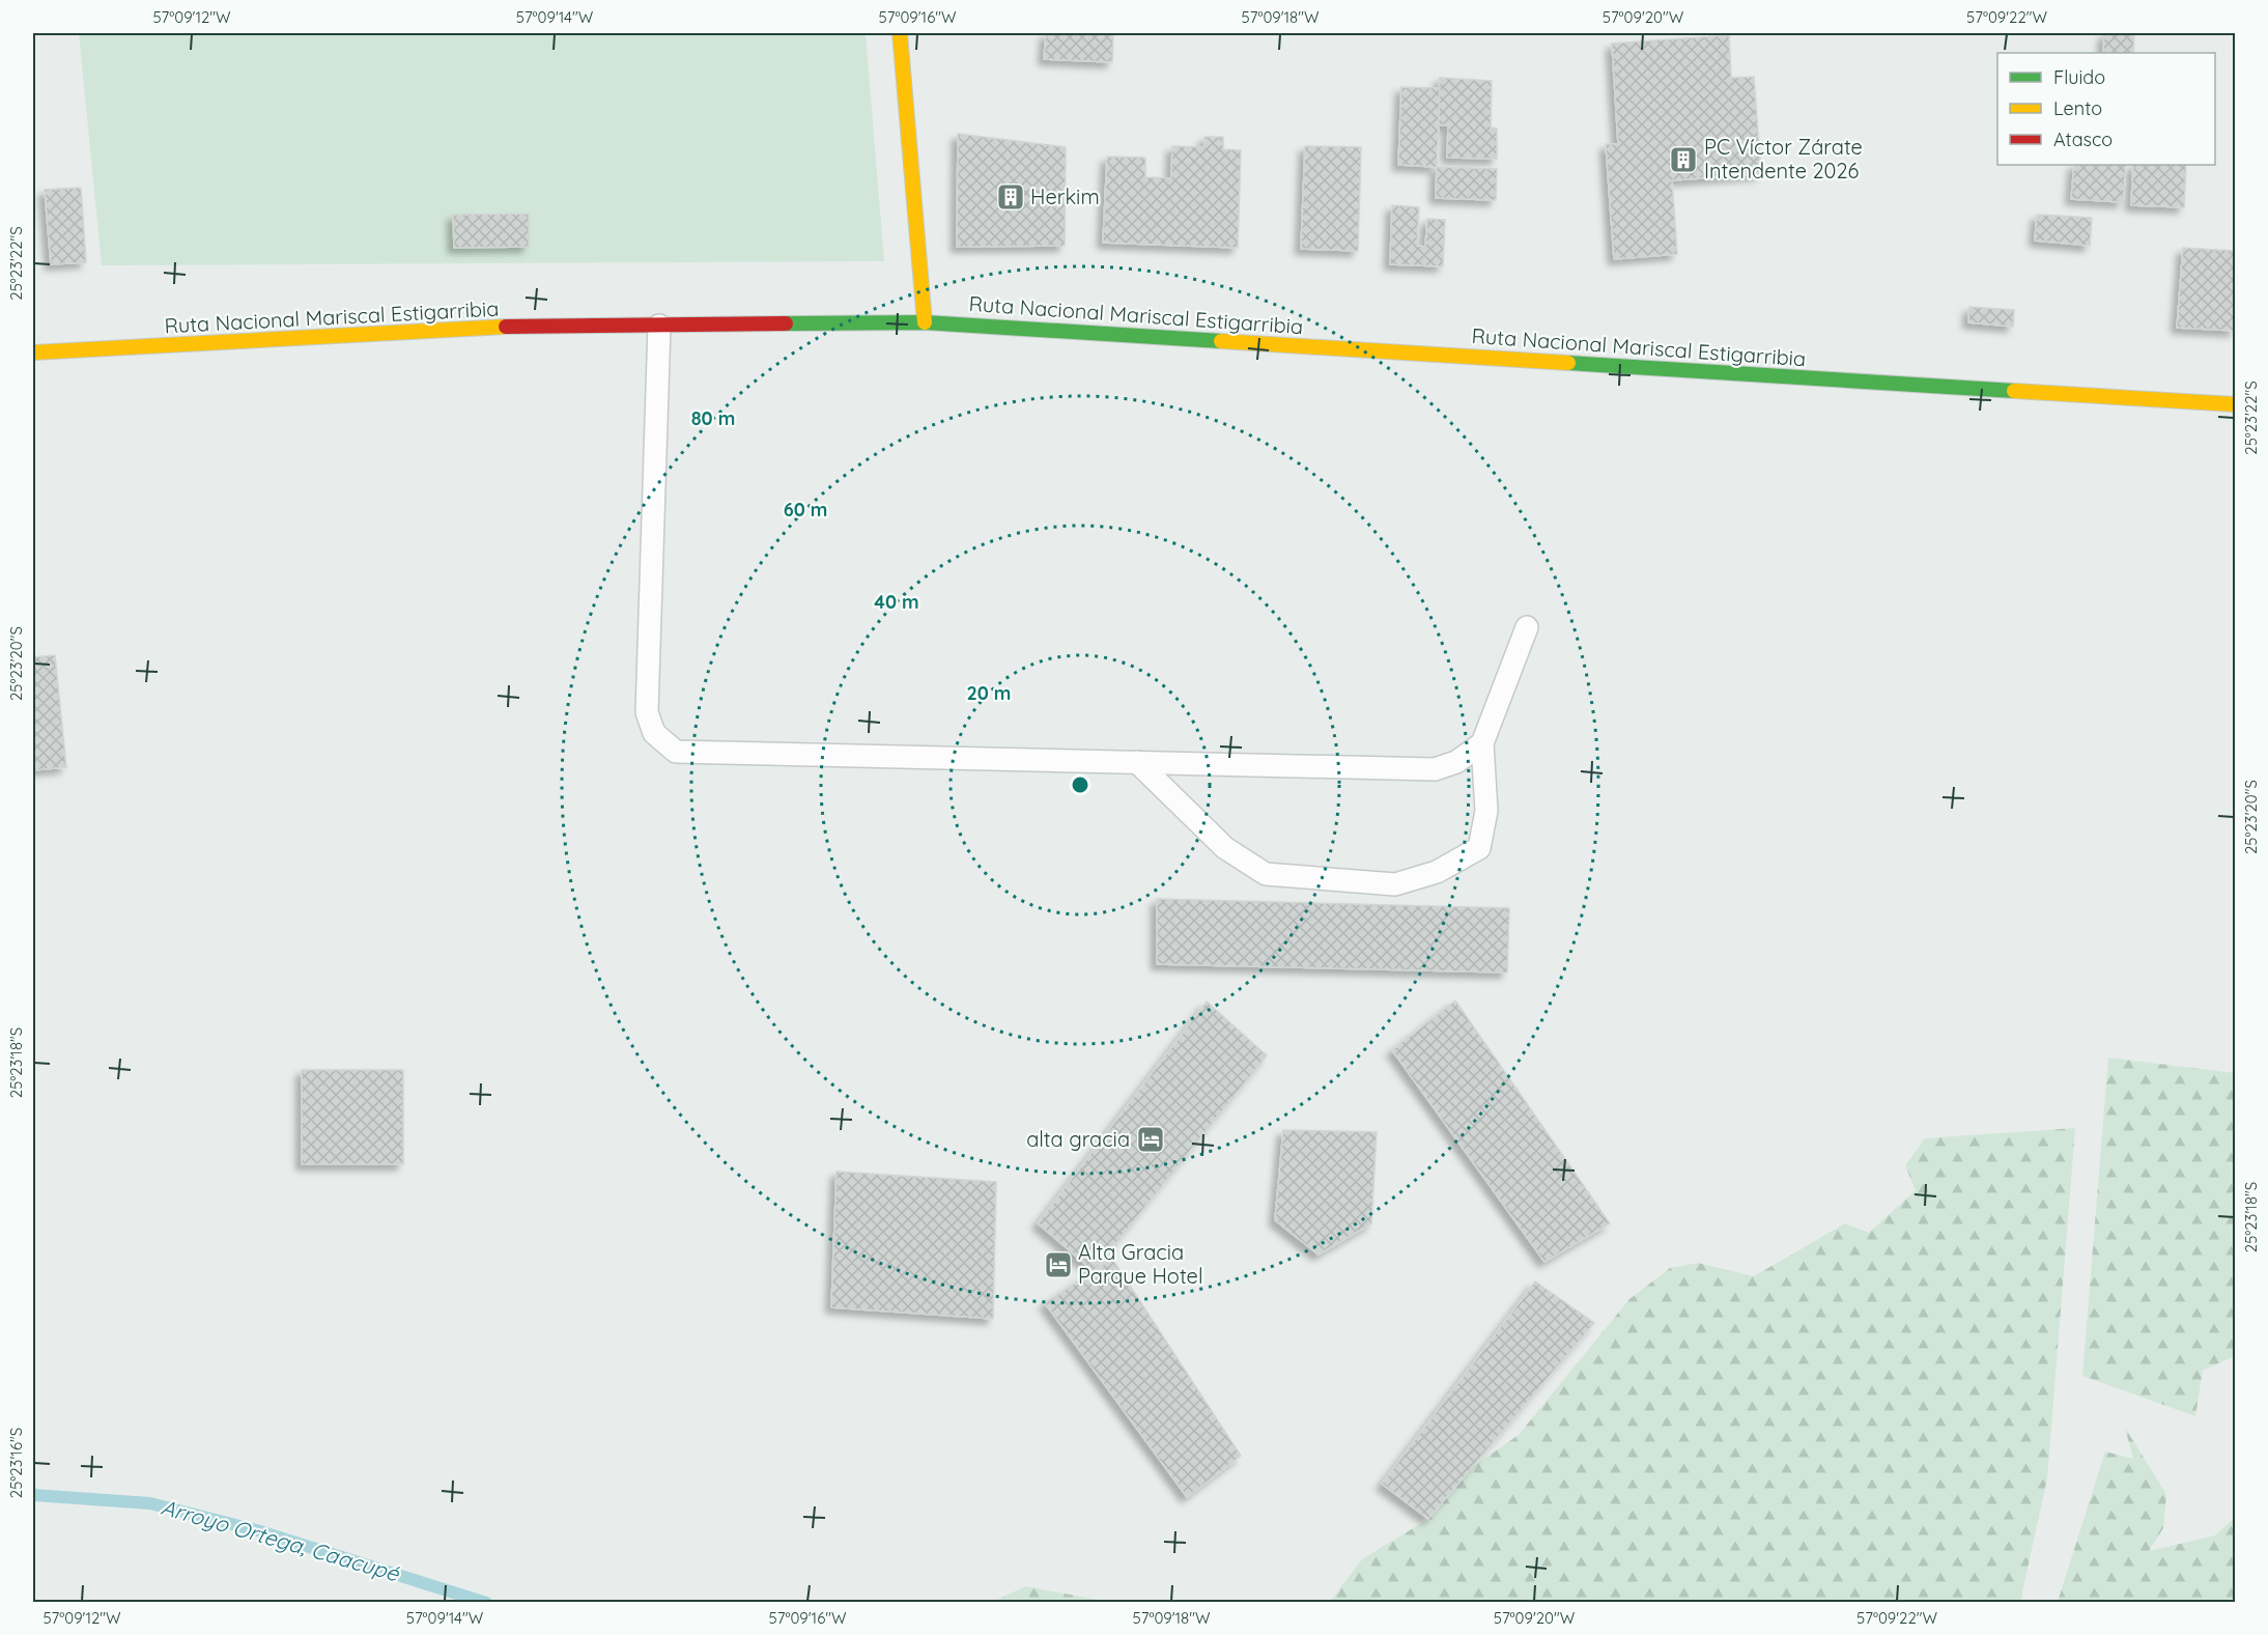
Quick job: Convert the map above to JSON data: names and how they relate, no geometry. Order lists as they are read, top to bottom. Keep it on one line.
{"streets":{"main road":["Ruta Nacional Mariscal Estigarribia"]},"water":["Arroyo Ortega, Caacupé"],"places":{"building":["PC Víctor Zárate Intendente 2026","Herkim"],"hotel":["alta gracia","Alta Gracia Parque Hotel"]},"legend":["Fluido","Lento","Atasco"],"coordinates":["57°09'12\"W","57°09'14\"W","57°09'16\"W","57°09'18\"W","57°09'20\"W","57°09'22\"W","25°23'22\"S","25°23'20\"S","25°23'18\"S","25°23'16\"S"],"rings":["80 m","60 m","40 m","20 m"]}
